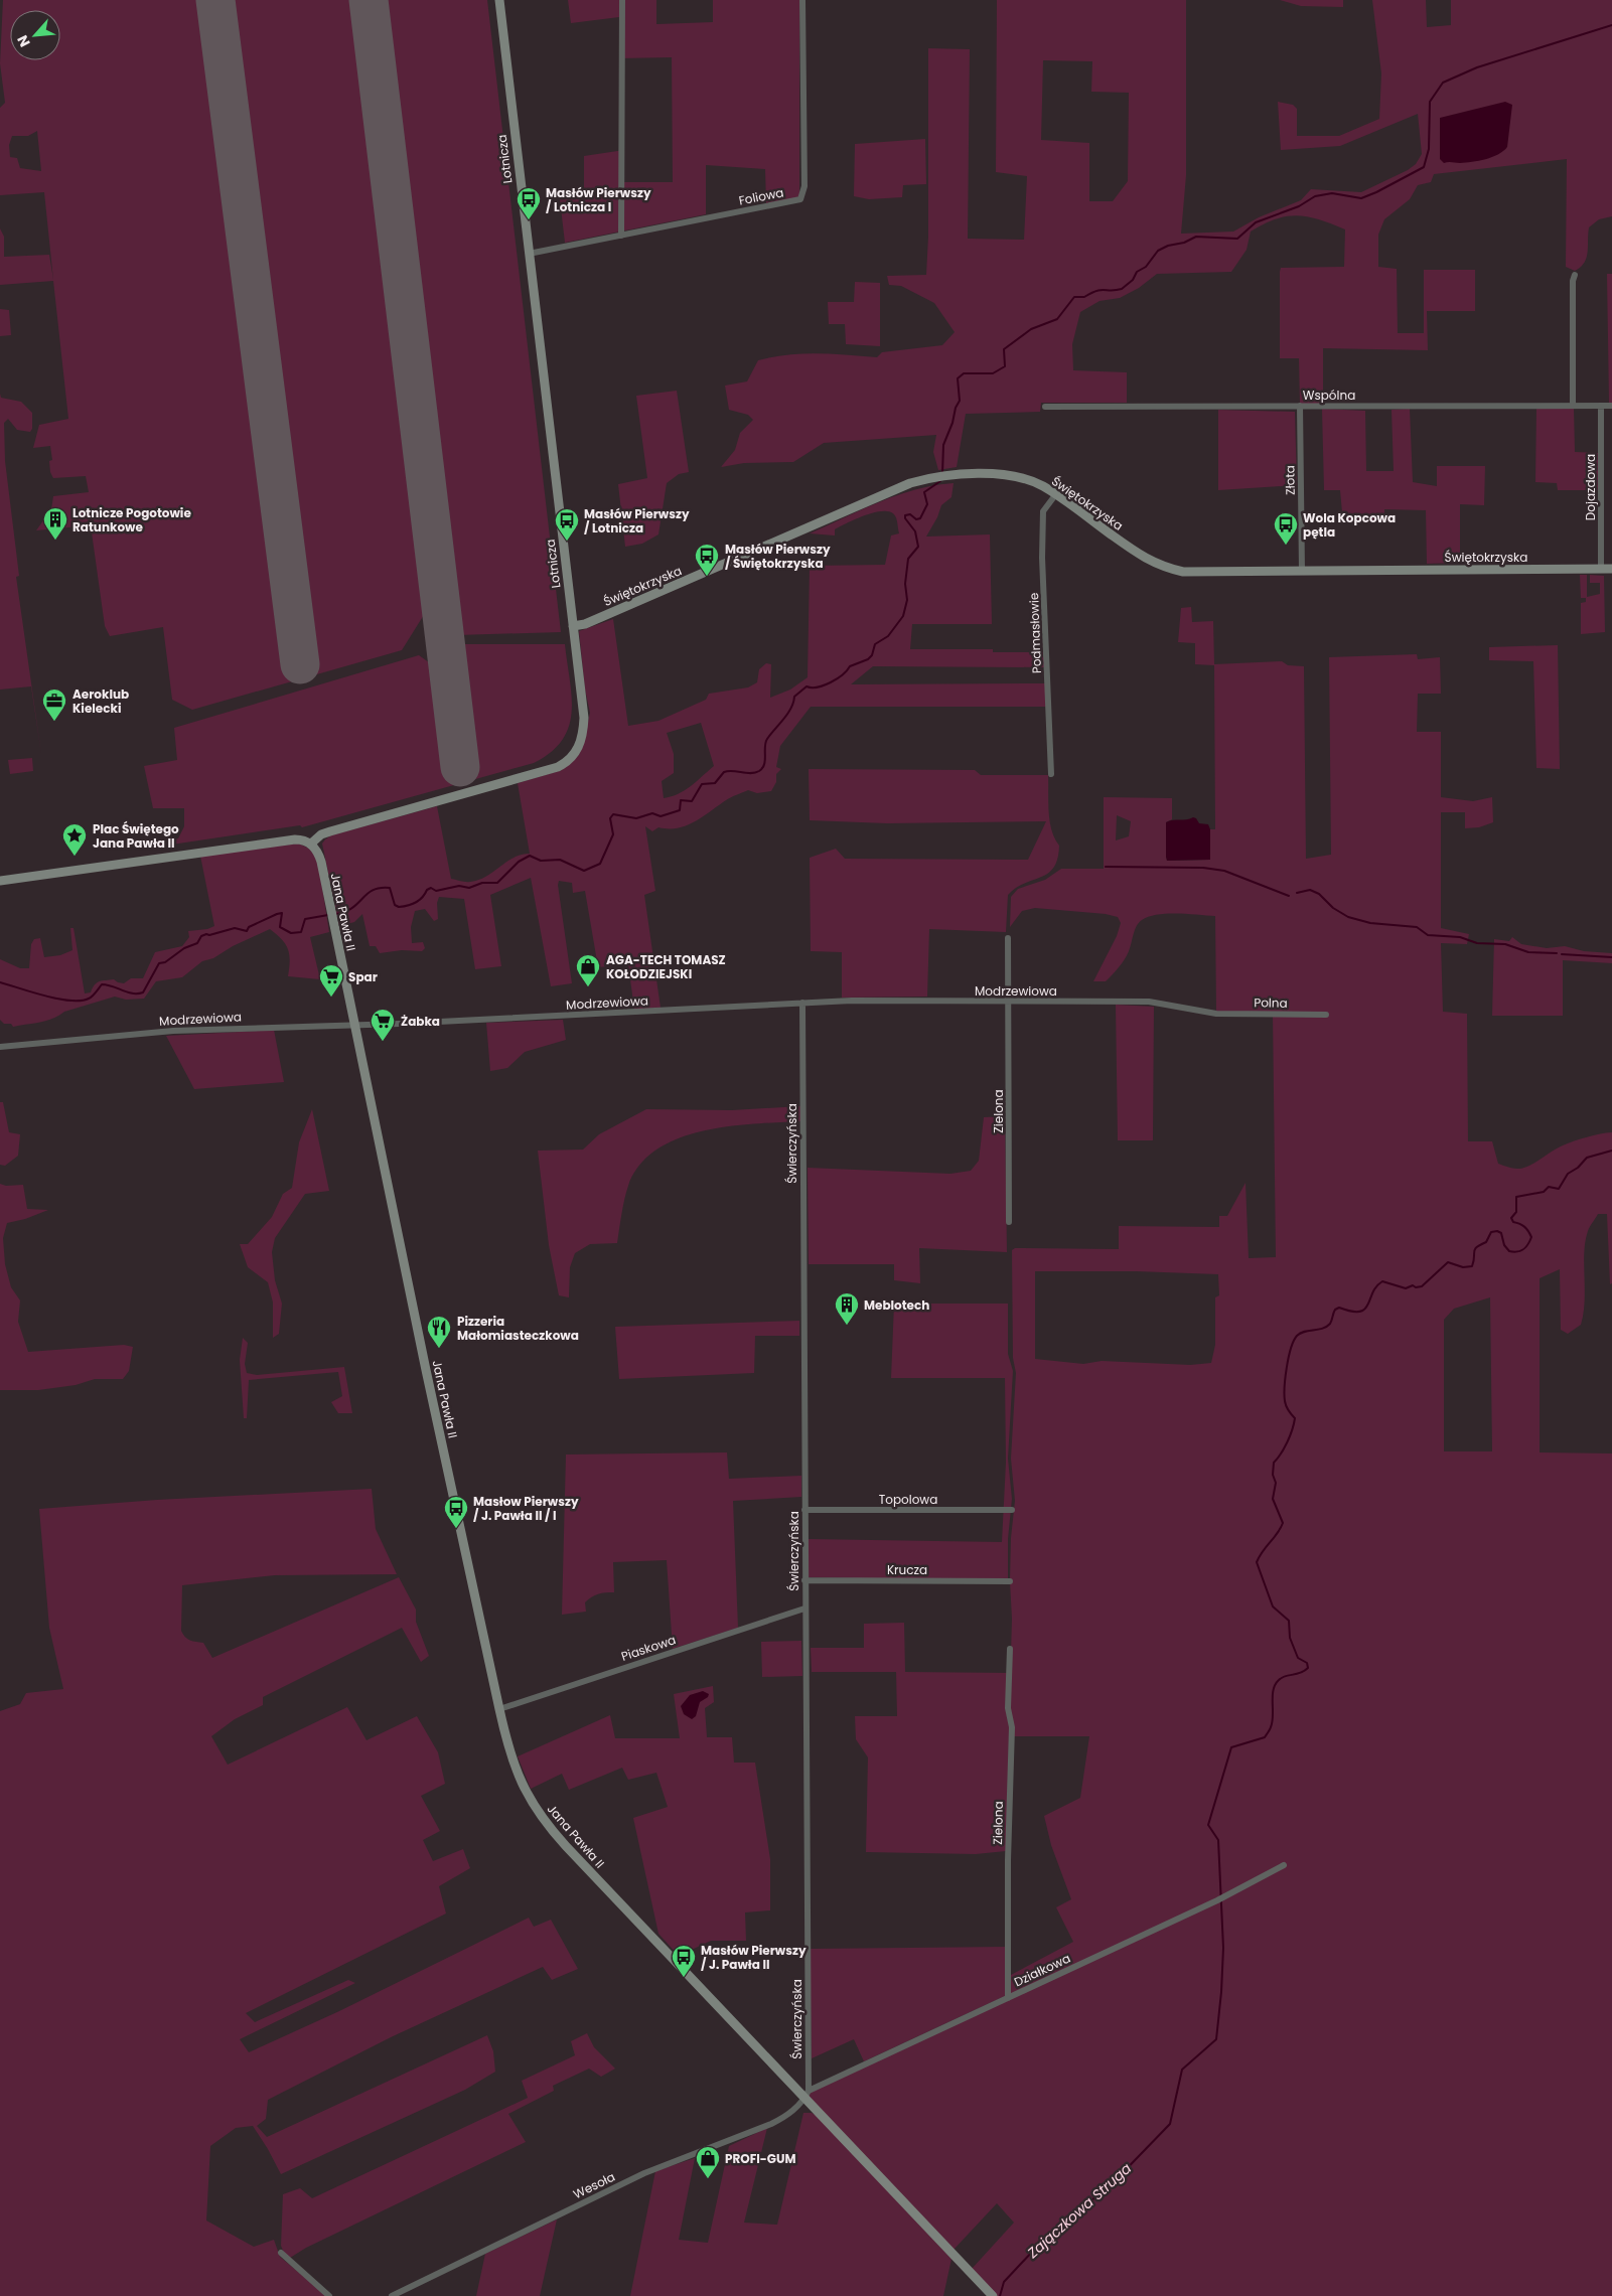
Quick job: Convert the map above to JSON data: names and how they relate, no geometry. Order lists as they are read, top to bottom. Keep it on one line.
{"streets":{"main road":["Lotnicza","Świętokrzyska","Jana Pawła II"],"street":["Foliowa","Wspólna","Złota","Dojazdowa","Podmasłowie","Modrzewiowa","Polna","Zielona","Świerczyńska","Topolowa","Krucza","Piaskowa","Działkowa","Wesoła"]},"crossings":[["Lotnicza","Foliowa"],["Lotnicza","Świętokrzyska"],["Lotnicza","Jana Pawła II"],["Wspólna","Złota"],["Wspólna","Dojazdowa"],["Złota","Świętokrzyska"],["Dojazdowa","Świętokrzyska"],["Świętokrzyska","Podmasłowie"],["Jana Pawła II","Modrzewiowa"],["Jana Pawła II","Świerczyńska"],["Jana Pawła II","Piaskowa"],["Jana Pawła II","Działkowa"],["Jana Pawła II","Wesoła"],["Modrzewiowa","Polna"],["Modrzewiowa","Zielona"],["Modrzewiowa","Świerczyńska"],["Zielona","Działkowa"],["Świerczyńska","Topolowa"],["Świerczyńska","Krucza"],["Świerczyńska","Piaskowa"],["Świerczyńska","Działkowa"],["Świerczyńska","Wesoła"],["Działkowa","Wesoła"]],"water":["Zajączkowa Struga"],"places":{"bus stop":["Masłów Pierwszy / Lotnicza I","Masłów Pierwszy / Lotnicza","Wola Kopcowa pętla","Masłów Pierwszy / Świętokrzyska","Masłow Pierwszy / J. Pawła II / I","Masłów Pierwszy / J. Pawła II"],"building":["Lotnicze Pogotowie Ratunkowe","Meblotech"],"office":["Aeroklub Kielecki"],"place":["Plac Świętego Jana Pawła II"],"shop":["AGA-TECH TOMASZ KOŁODZIEJSKI","PROFI-GUM"],"supermarket":["Spar","Żabka"],"restaurant":["Pizzeria Małomiasteczkowa"]},"north":"bottom left"}
